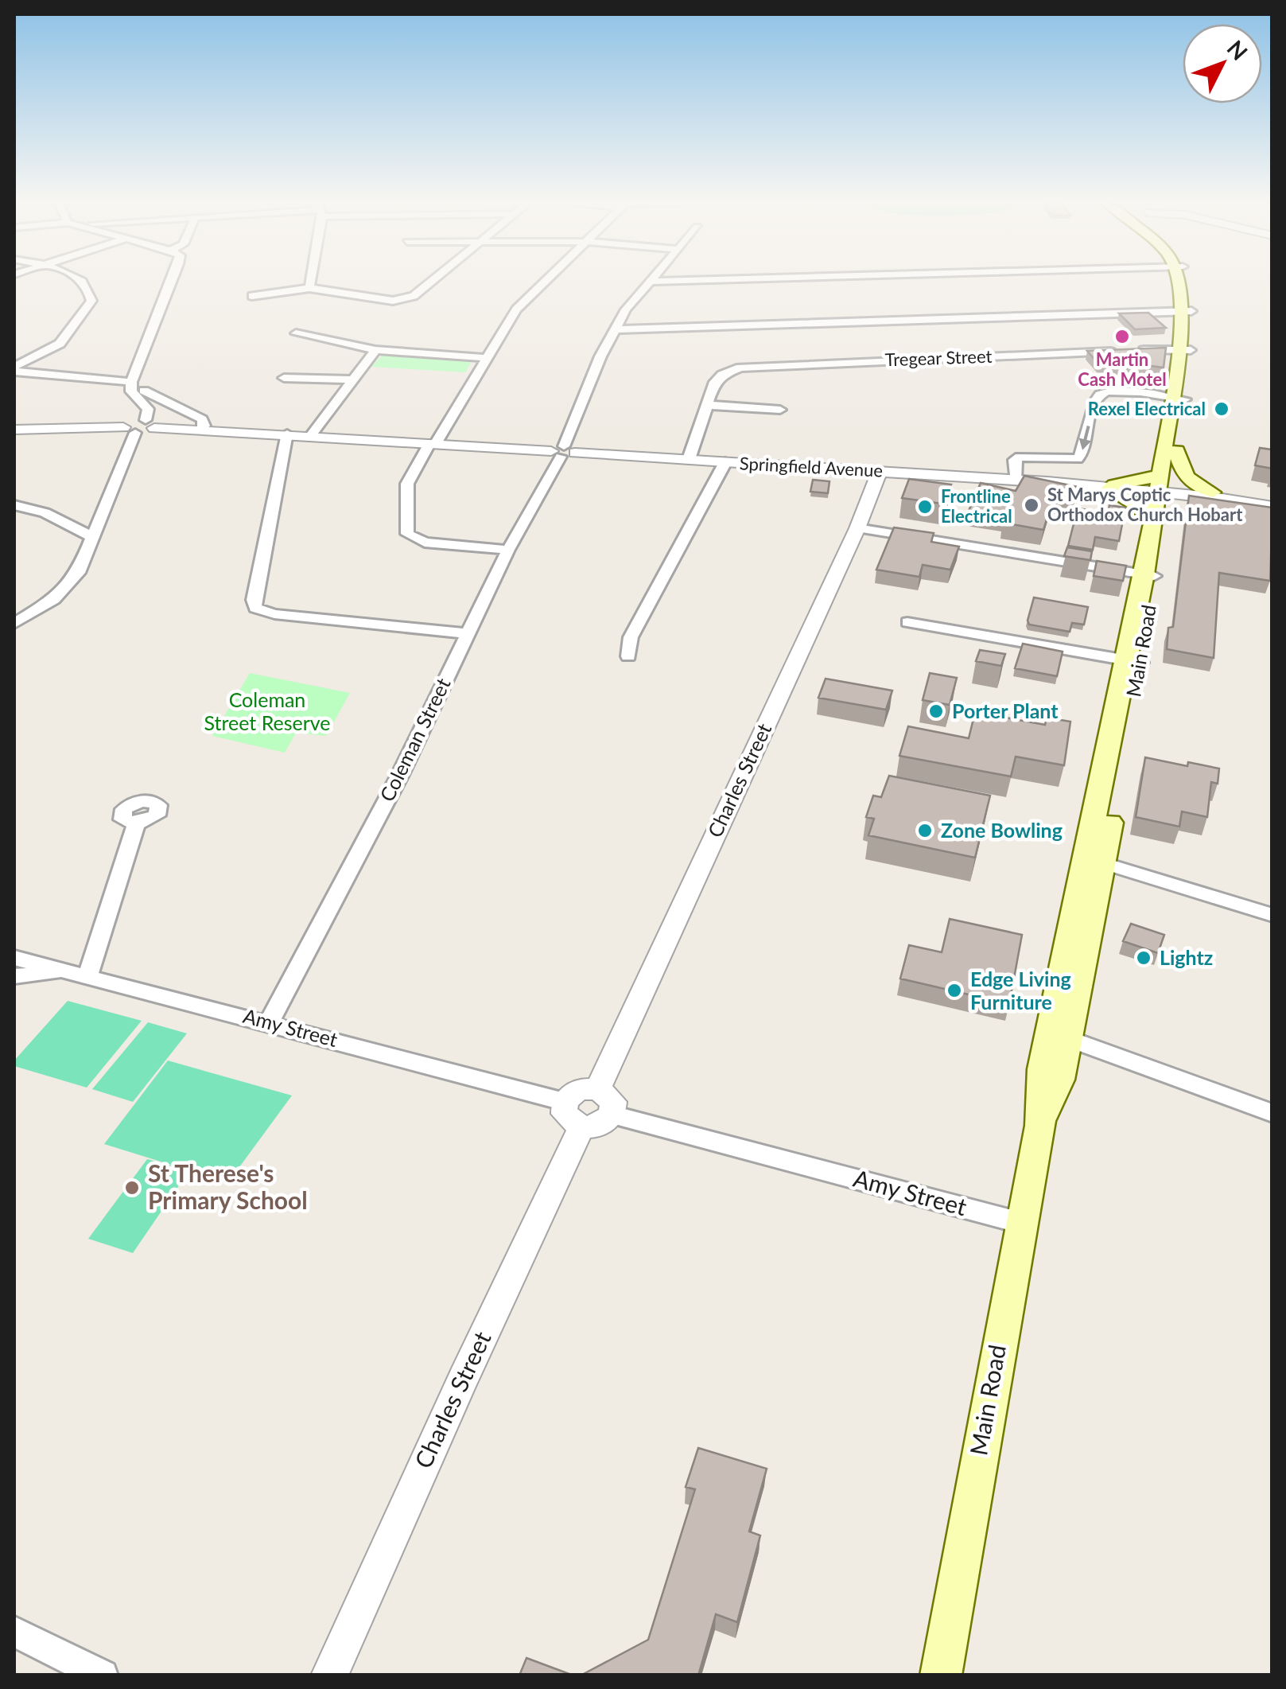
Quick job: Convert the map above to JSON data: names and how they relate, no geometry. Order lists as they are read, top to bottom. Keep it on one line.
{"streets":{"main road":["Main Road"],"street":["Tregear Street","Springfield Avenue","Coleman Street","Charles Street","Amy Street"]},"crossings":[["Tregear Street","Springfield Avenue"],["Springfield Avenue","Coleman Street"],["Springfield Avenue","Charles Street"],["Main Road","Amy Street"],["Coleman Street","Amy Street"],["Charles Street","Amy Street"]],"parks":["Coleman Street Reserve"],"places":["Martin Cash Motel","Rexel Electrical","St Marys Coptic Orthodox Church Hobart","Frontline Electrical","Porter Plant","Zone Bowling","Lightz","Edge Living Furniture","St Therese's Primary School"],"north":"top right"}
